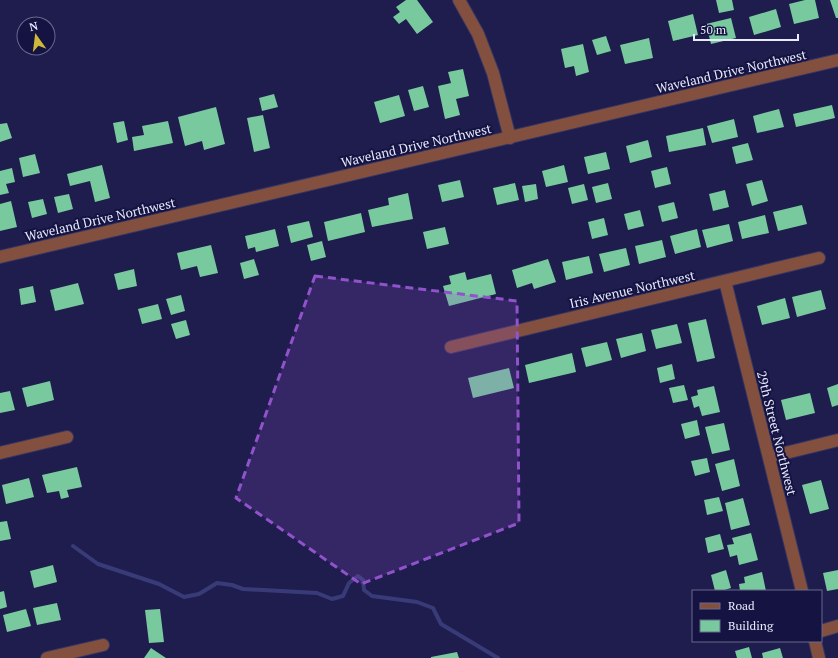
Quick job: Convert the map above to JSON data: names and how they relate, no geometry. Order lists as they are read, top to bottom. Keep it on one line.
{"streets":{"street":["Waveland Drive Northwest","Iris Avenue Northwest","29th Street Northwest"]},"crossings":[["Iris Avenue Northwest","29th Street Northwest"]],"legend":["Road","Building"],"scale_bar":"50 m","north":"top"}
